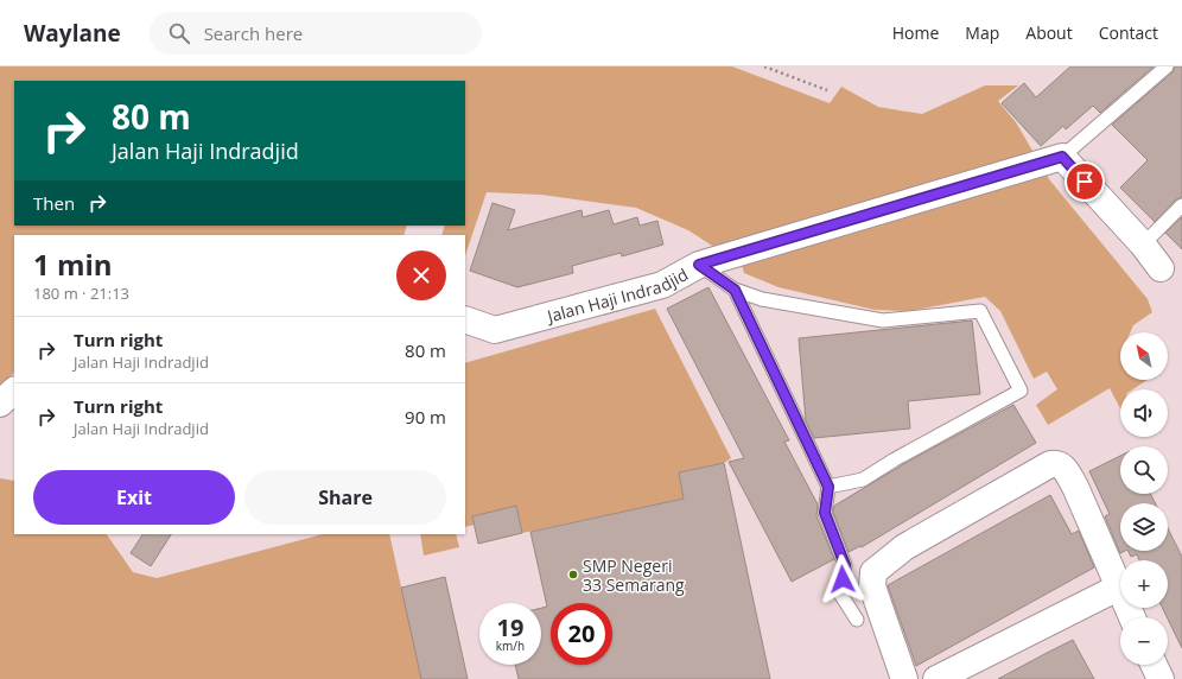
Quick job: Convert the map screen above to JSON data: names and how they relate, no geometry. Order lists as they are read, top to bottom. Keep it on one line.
{"streets":{"street":["Jalan Haji Indradjid"]},"places":["SMP Negeri 33 Semarang"],"north":"top left","page":{"header":"Waylane","search":"Search here","nav":["Home","Map","About","Contact"],"turn":["80 m","Jalan Haji Indradjid"],"then":"Then","heading":["1 min","180 m · 21:13"],"list":[{"name":"Turn right","note":"Jalan Haji Indradjid","value":"80 m"},{"name":"Turn right","note":"Jalan Haji Indradjid","value":"90 m"}],"map_buttons":["+","−"],"buttons":["Exit","Share"],"speed":"19 km/h","limit":"20"}}
